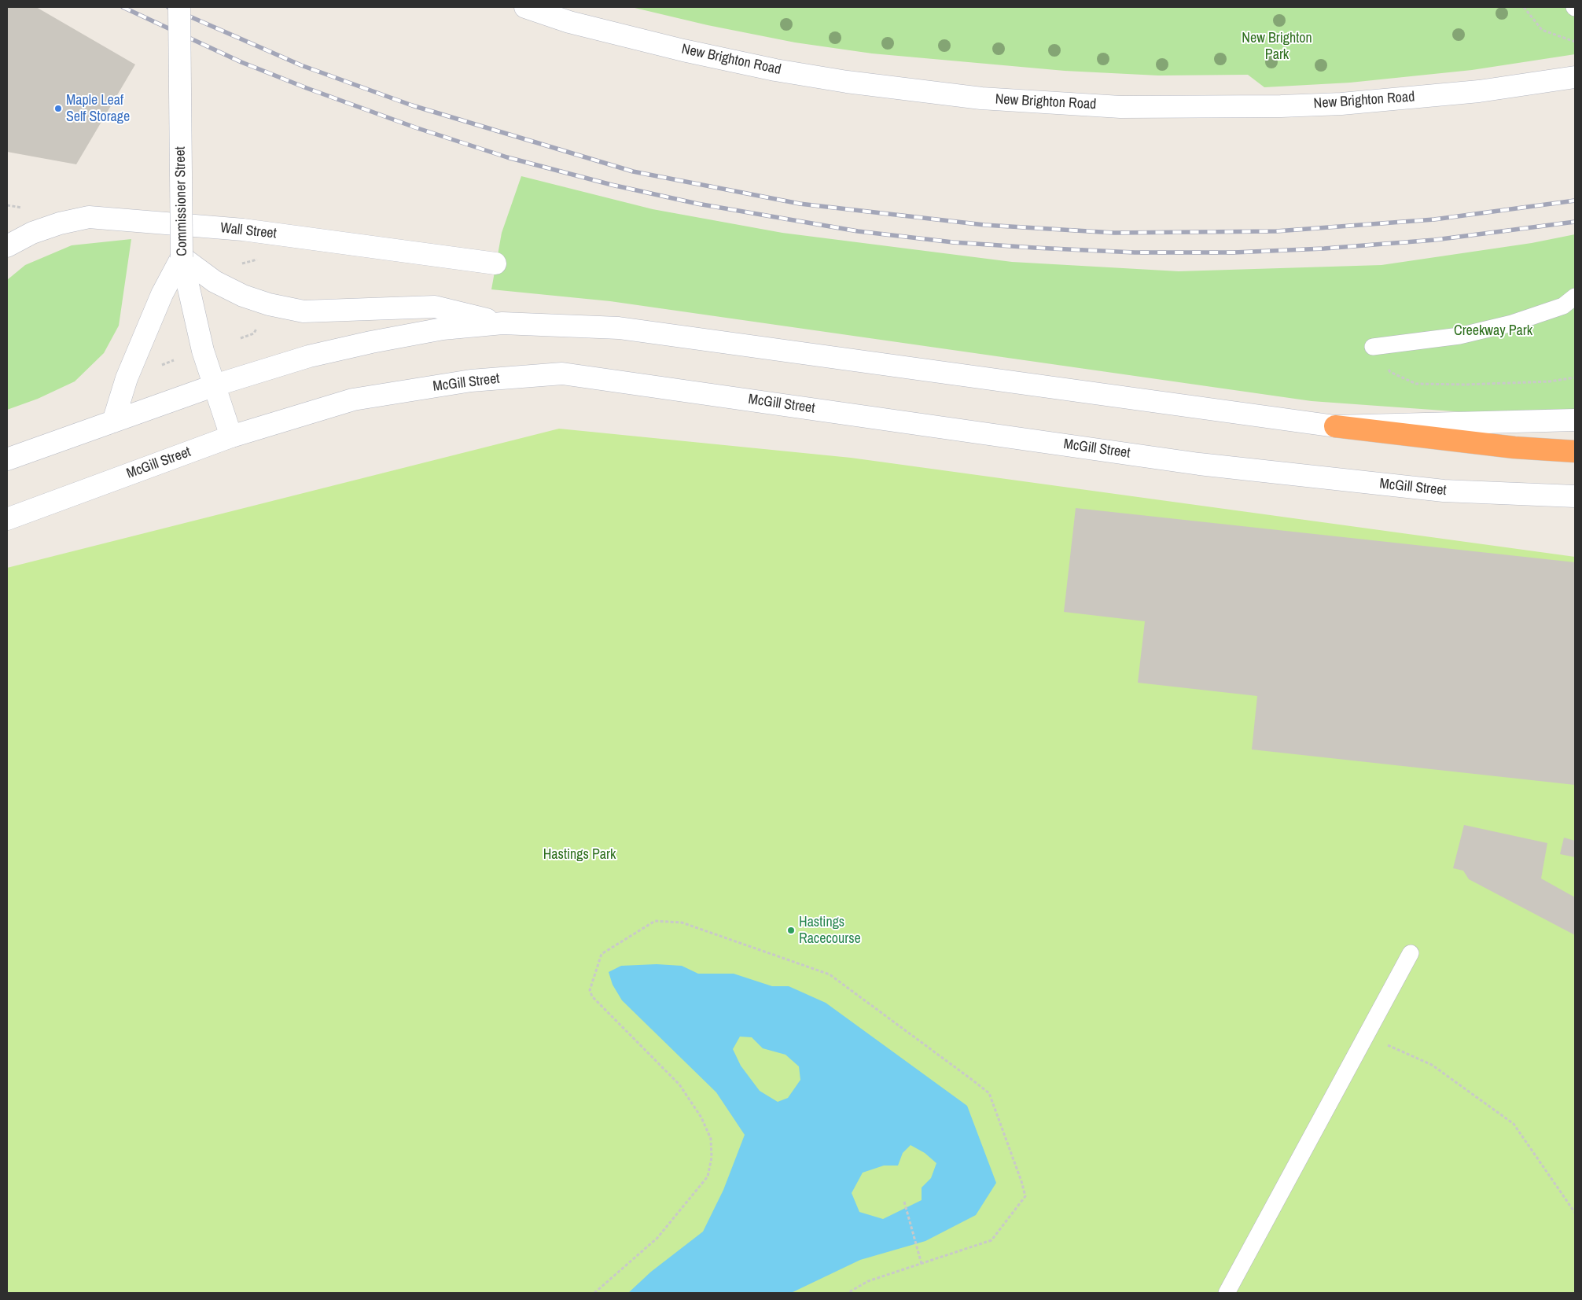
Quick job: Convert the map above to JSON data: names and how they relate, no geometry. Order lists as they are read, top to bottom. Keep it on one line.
{"streets":{"main road":["New Brighton Road","Commissioner Street","Wall Street","McGill Street"]},"crossings":[["Commissioner Street","McGill Street"]],"parks":["New Brighton Park","Creekway Park","Hastings Park"],"places":["Maple Leaf Self Storage","Hastings Racecourse"]}
